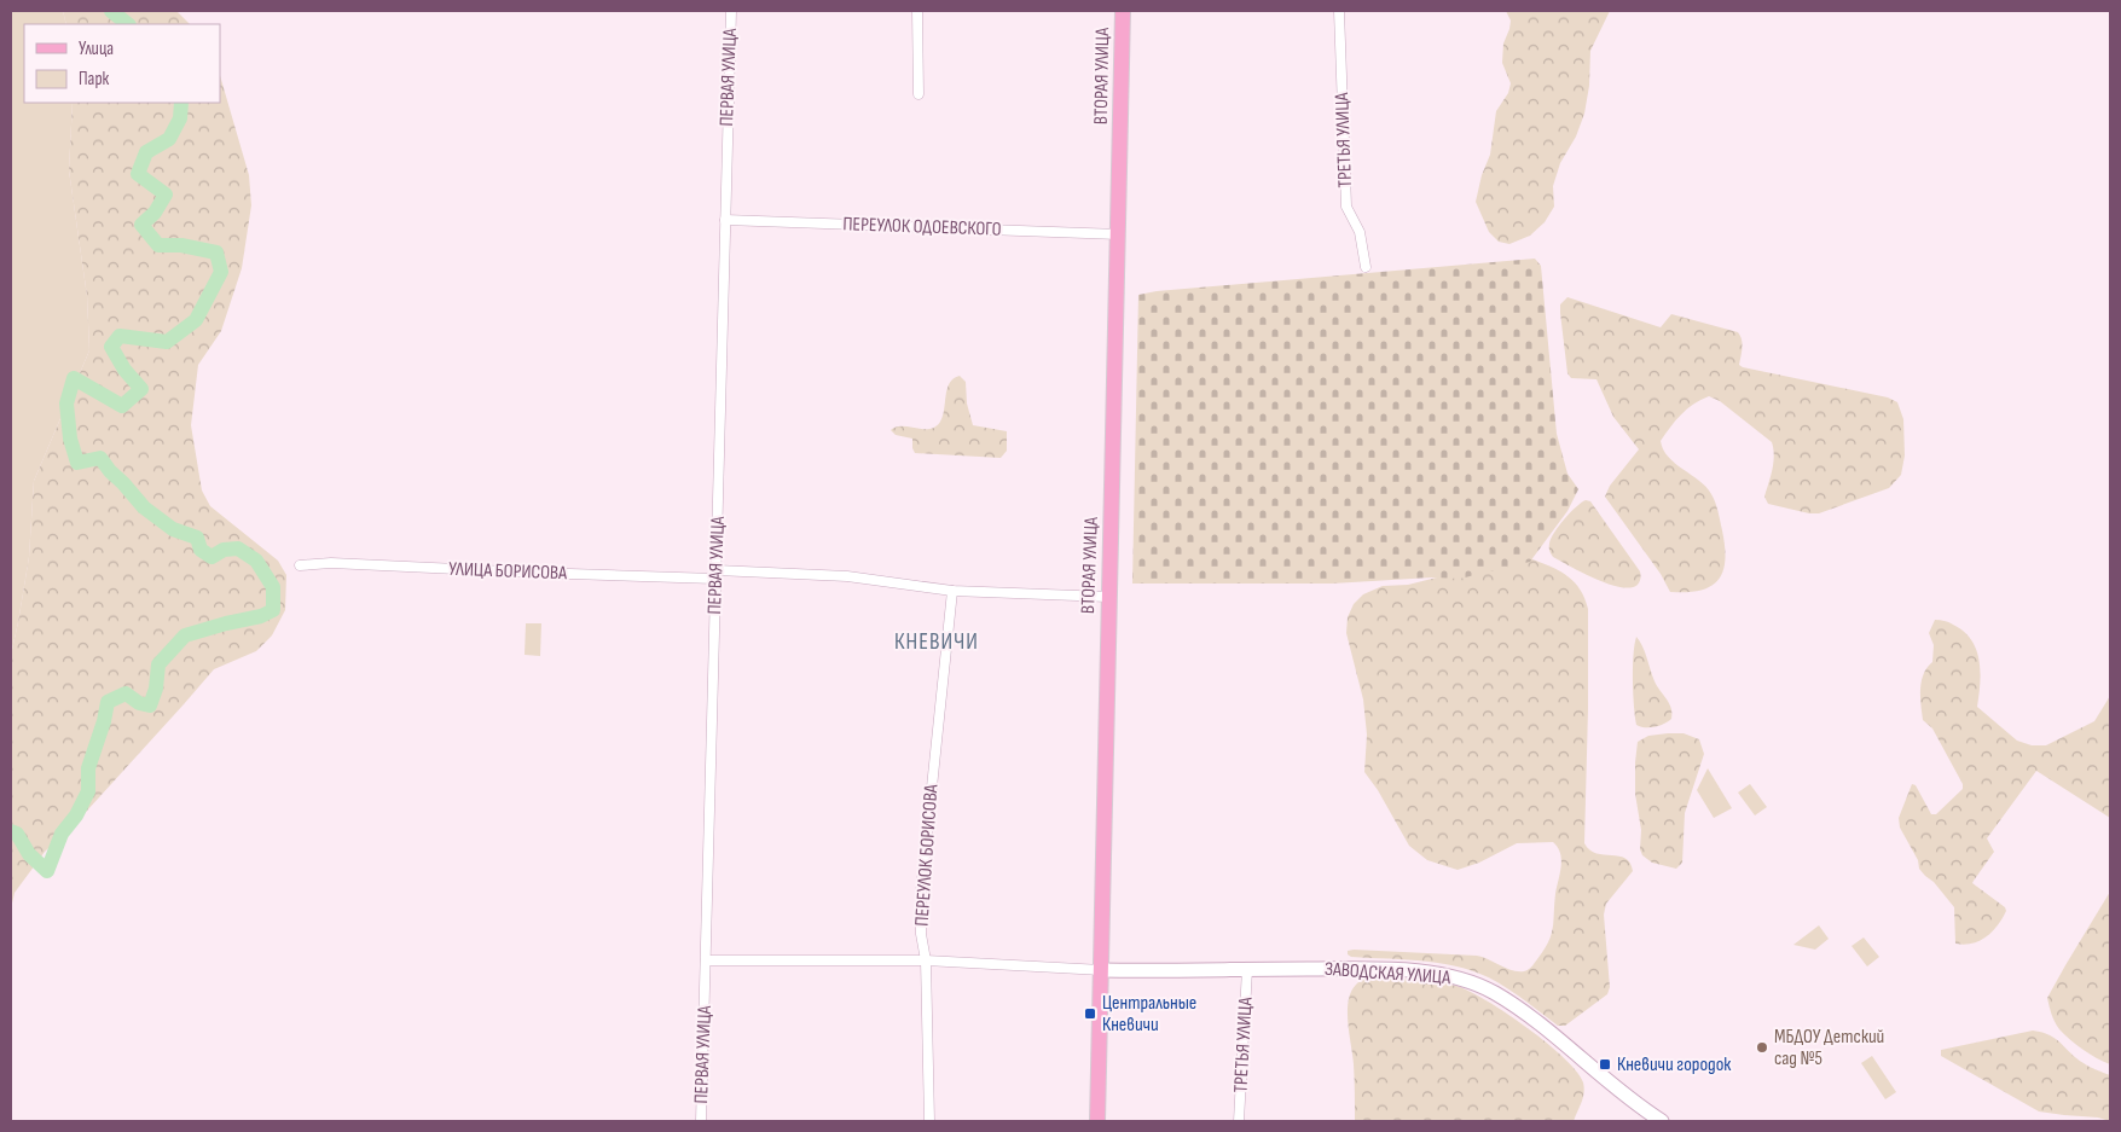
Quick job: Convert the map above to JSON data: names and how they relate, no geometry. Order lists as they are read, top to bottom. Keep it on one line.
{"streets":{"main road":["ВТОРАЯ УЛИЦА"],"street":["ПЕРВАЯ УЛИЦА","ТРЕТЬЯ УЛИЦА","ПЕРЕУЛОК ОДОЕВСКОГО","УЛИЦА БОРИСОВА","ПЕРЕУЛОК БОРИСОВА","ЗАВОДСКАЯ УЛИЦА"]},"crossings":[["ВТОРАЯ УЛИЦА","ПЕРЕУЛОК ОДОЕВСКОГО"],["ВТОРАЯ УЛИЦА","ЗАВОДСКАЯ УЛИЦА"],["ПЕРВАЯ УЛИЦА","ПЕРЕУЛОК ОДОЕВСКОГО"],["ПЕРВАЯ УЛИЦА","УЛИЦА БОРИСОВА"],["ТРЕТЬЯ УЛИЦА","ЗАВОДСКАЯ УЛИЦА"]],"districts":["КНЕВИЧИ"],"places":{"transit":["Центральные Кневичи","Кневичи городок"],"other":["МБДОУ Детский сад №5"]},"legend":["Улица","Парк"]}
